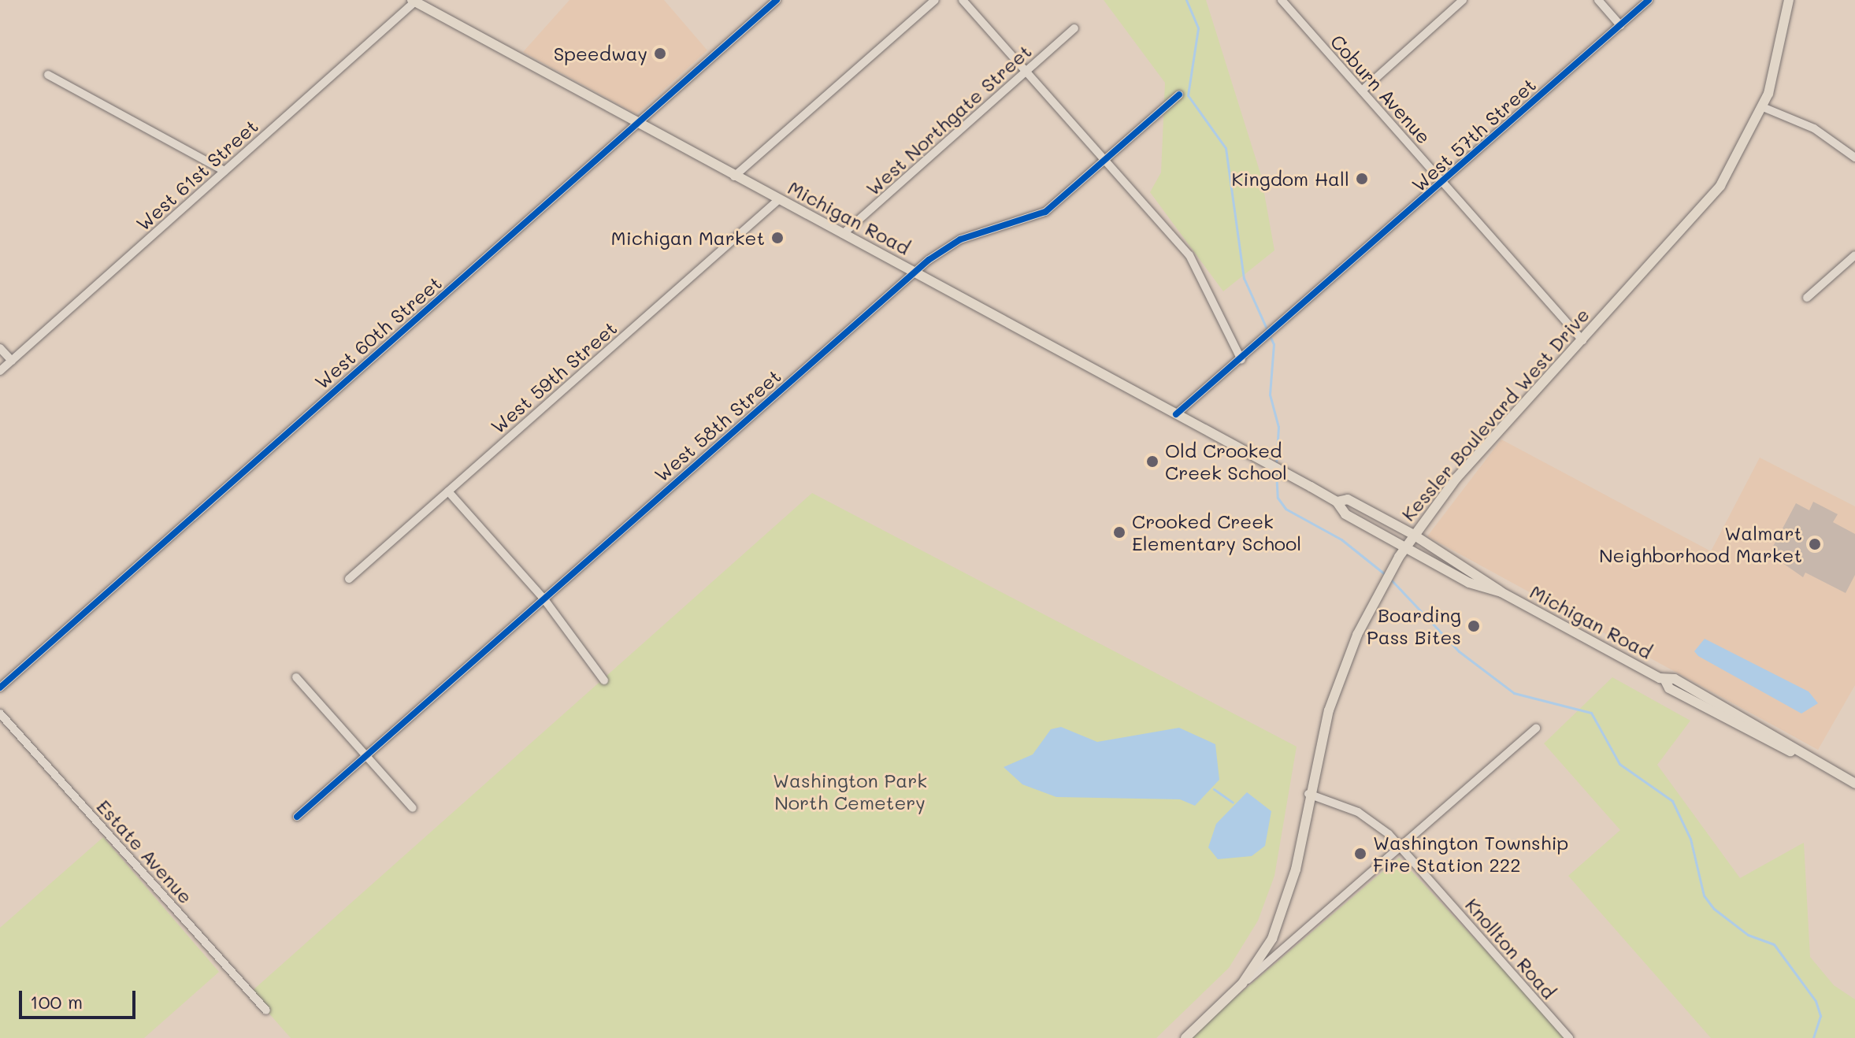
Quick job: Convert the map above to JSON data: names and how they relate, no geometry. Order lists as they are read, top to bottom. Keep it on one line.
{"streets":{"main road":["Michigan Road","Kessler Boulevard West Drive"],"street":["Coburn Avenue","West Northgate Street","West 57th Street","West 61st Street","West 60th Street","West 59th Street","West 58th Street","Estate Avenue","Knollton Road"]},"crossings":[["Coburn Avenue","West 57th Street"],["Coburn Avenue","Kessler Boulevard West Drive"],["West Northgate Street","Michigan Road"],["West 57th Street","Michigan Road"],["West 61st Street","Michigan Road"],["Michigan Road","West 60th Street"],["Michigan Road","West 59th Street"],["Michigan Road","Kessler Boulevard West Drive"],["Michigan Road","West 58th Street"],["Kessler Boulevard West Drive","Knollton Road"]],"parks":["Washington Park North Cemetery"],"places":["Speedway","Kingdom Hall","Michigan Market","Old Crooked Creek School","Crooked Creek Elementary School","Walmart Neighborhood Market","Boarding Pass Bites","Washington Township Fire Station 222"],"scale_bar":"100 m"}
